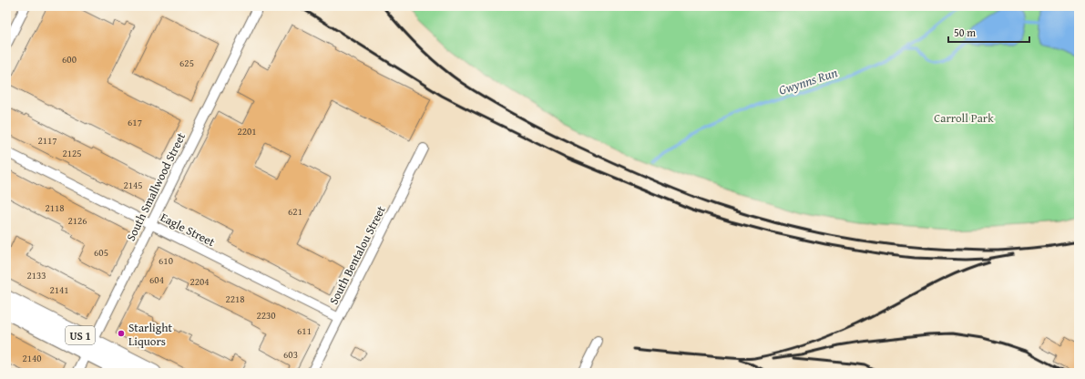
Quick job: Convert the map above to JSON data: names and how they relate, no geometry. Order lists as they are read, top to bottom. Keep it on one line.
{"streets":{"main road":["US 1"],"street":["South Smallwood Street","Eagle Street","South Bentalou Street"]},"crossings":[["South Smallwood Street","Eagle Street"],["South Smallwood Street","US 1"],["Eagle Street","South Bentalou Street"]],"water":["Gwynns Run"],"parks":["Carroll Park"],"places":["Starlight Liquors"],"house_numbers":["600","625","617","2201","2117","2125","2145","2118","621","2126","605","610","2133","604","2204","2141","2218","2230","611","603","2140"],"scale_bar":"50 m"}
